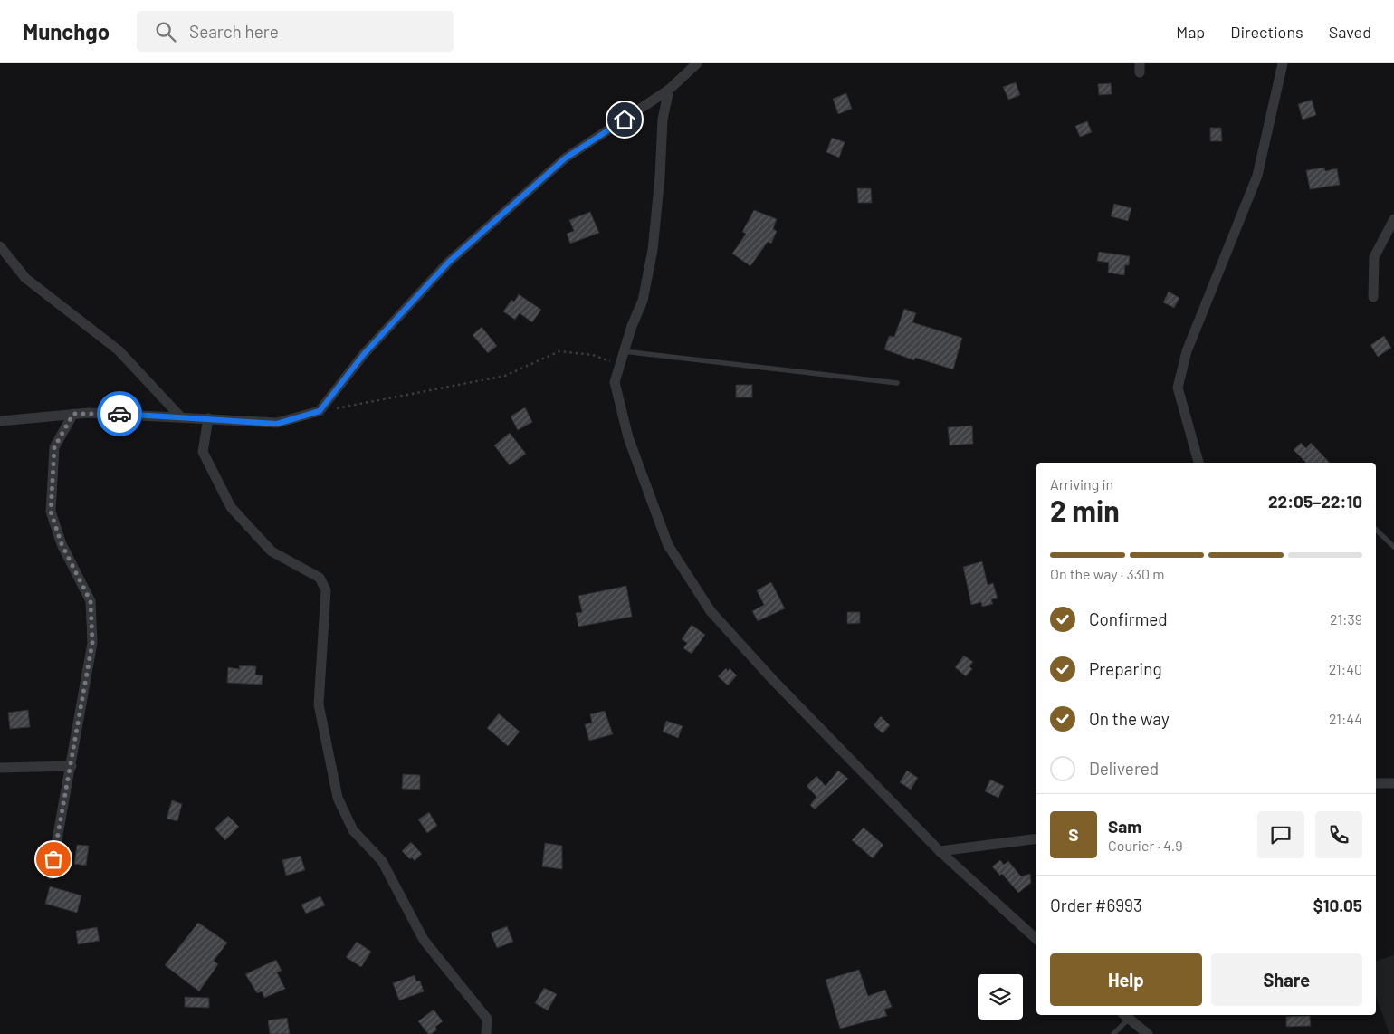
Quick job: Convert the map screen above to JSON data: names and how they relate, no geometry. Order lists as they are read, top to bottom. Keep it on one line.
{"page":{"header":"Munchgo","search":"Search here","nav":["Map","Directions","Saved"],"heading":["2 min","Arriving in","22:05–22:10"],"panel":["Sam","Courier · 4.9","Order #6993","$10.05"],"bar":"On the way · 330 m","list":[["Confirmed","21:39"],["Preparing","21:40"],["On the way","21:44"],"Delivered"],"round":"S","buttons":["Help","Share"]}}
